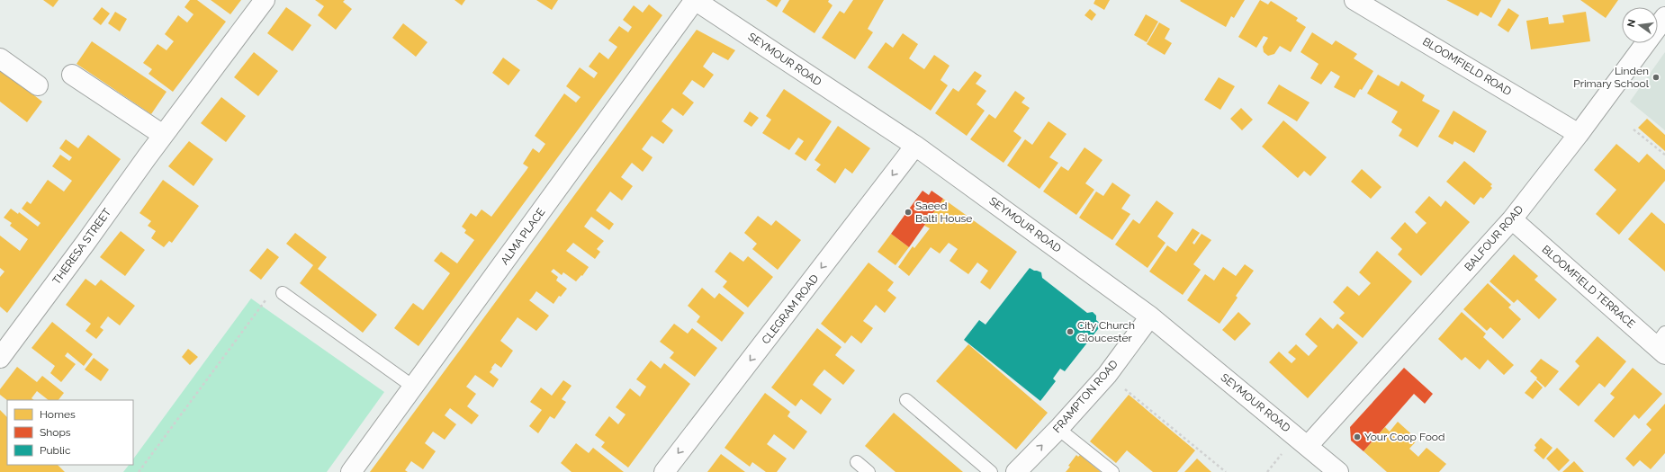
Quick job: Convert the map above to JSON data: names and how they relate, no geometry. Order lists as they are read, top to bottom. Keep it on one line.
{"streets":{"street":["SEYMOUR ROAD","BLOOMFIELD ROAD","ALMA PLACE","BALFOUR ROAD","THERESA STREET","BLOOMFIELD TERRACE","CLEGRAM ROAD","FRAMPTON ROAD"]},"crossings":[["SEYMOUR ROAD","ALMA PLACE"],["SEYMOUR ROAD","BALFOUR ROAD"],["SEYMOUR ROAD","CLEGRAM ROAD"],["SEYMOUR ROAD","FRAMPTON ROAD"],["BLOOMFIELD ROAD","BALFOUR ROAD"],["BALFOUR ROAD","BLOOMFIELD TERRACE"]],"one_way":["CLEGRAM ROAD"],"places":["Linden Primary School","Saeed Balti House","City Church Gloucester","Your Coop Food"],"legend":["Homes","Shops","Public"],"north":"left"}
